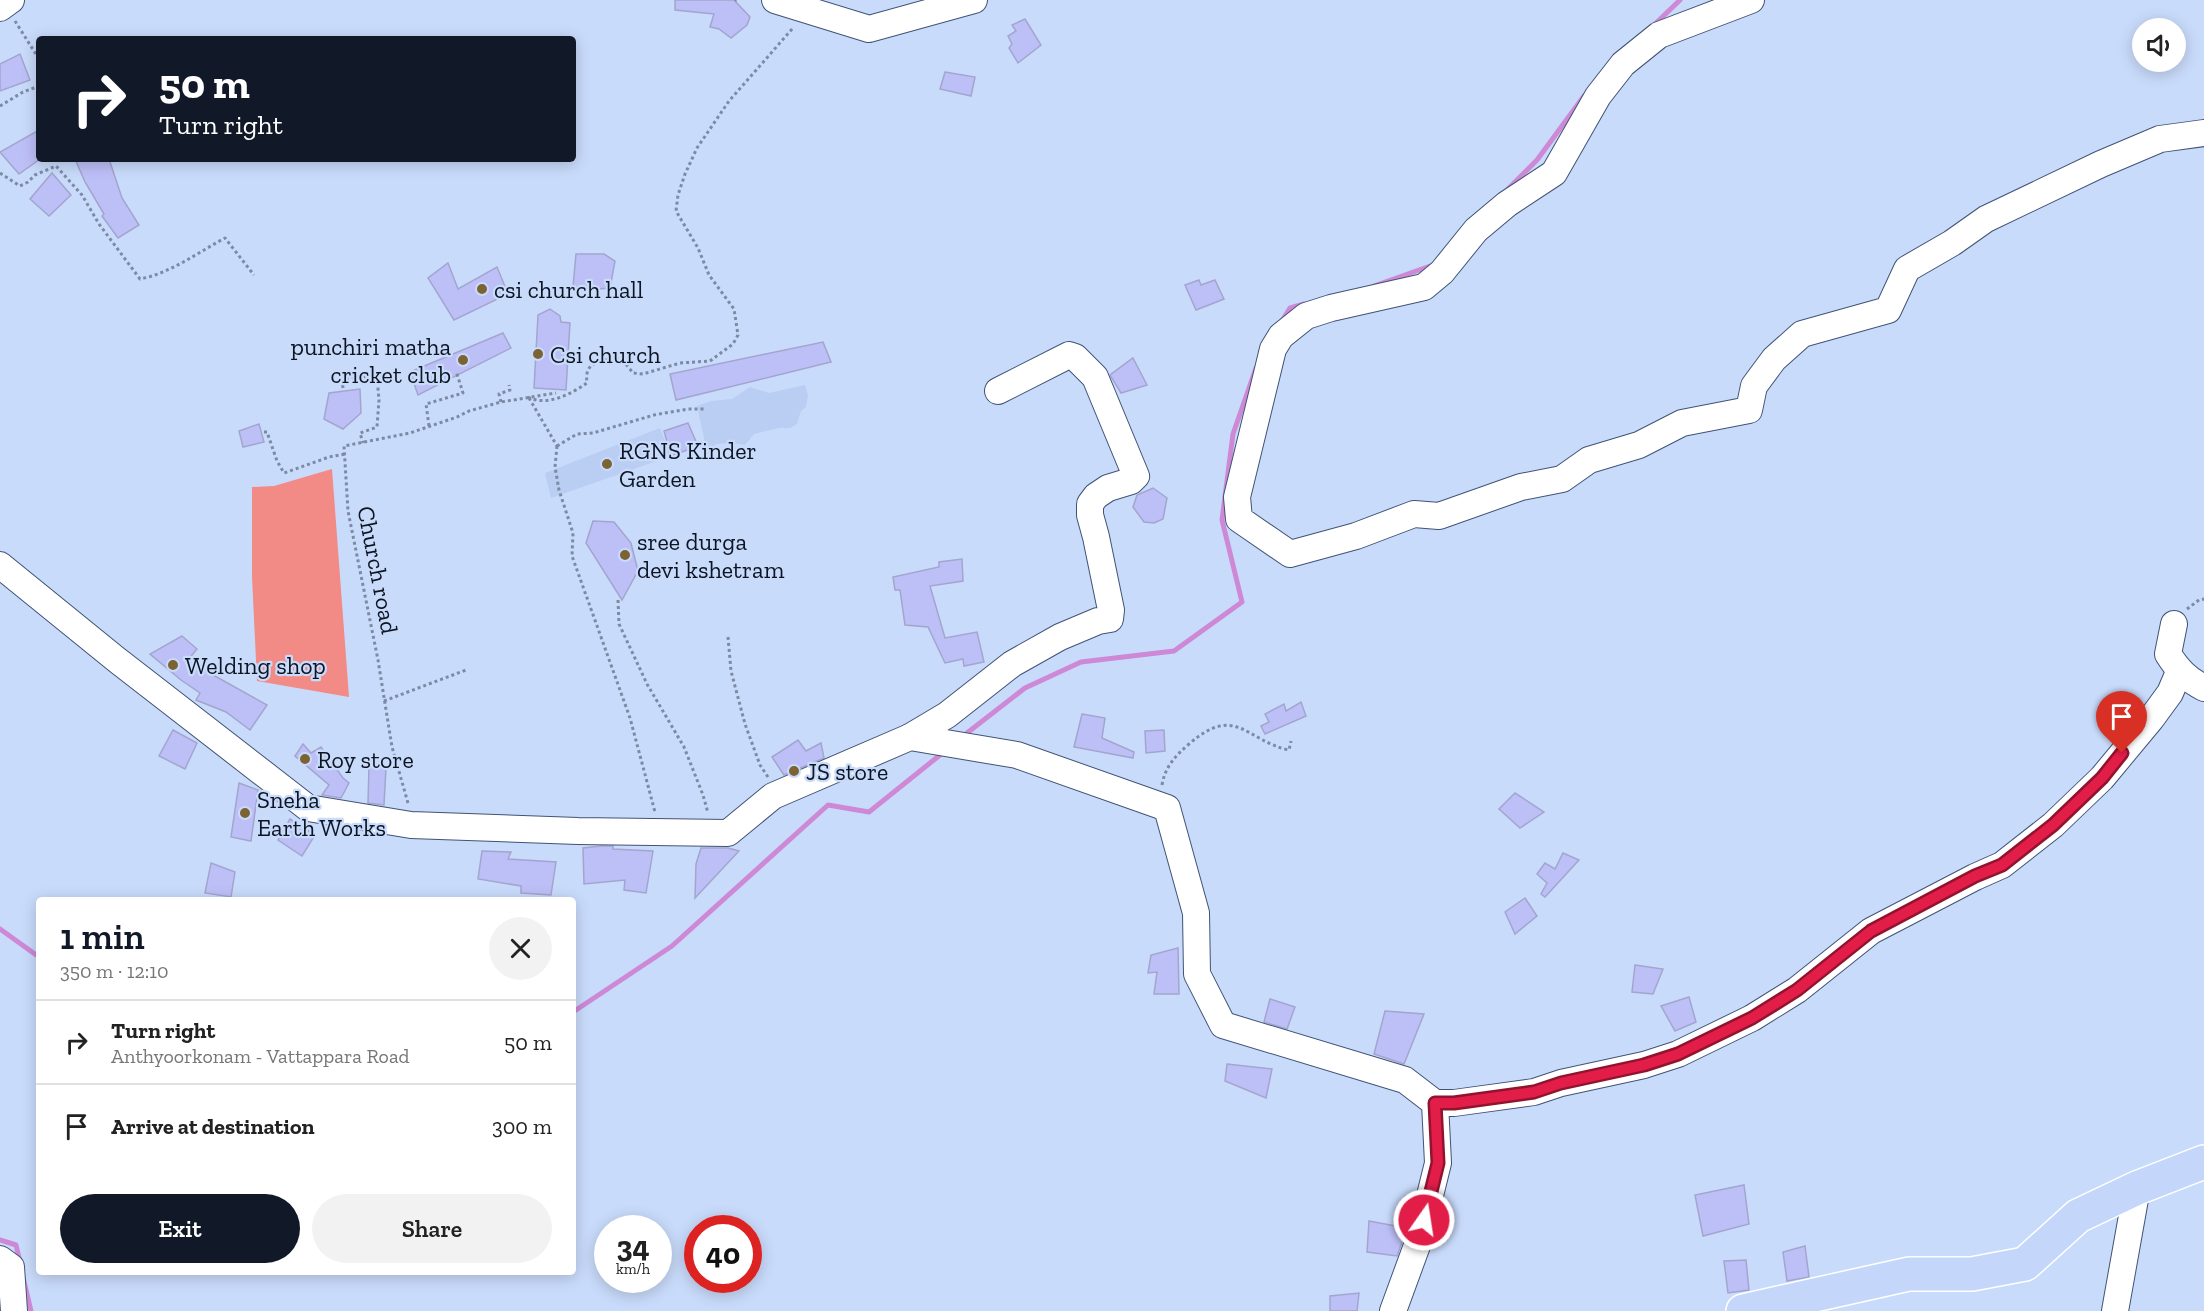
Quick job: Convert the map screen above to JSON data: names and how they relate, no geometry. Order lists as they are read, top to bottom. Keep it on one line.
{"streets":{"path":["Church road"]},"places":["csi church hall","Csi church","punchiri matha cricket club","RGNS Kinder Garden","sree durga devi kshetram","Welding shop","Roy store","JS store","Sneha Earth Works"],"page":{"turn":["50 m","Turn right"],"heading":["1 min","350 m · 12:10"],"list":[{"name":"Turn right","note":"Anthyoorkonam - Vattappara Road","value":"50 m"},{"name":"Arrive at destination","value":"300 m"}],"buttons":["Exit","Share"],"speed":"34 km/h","limit":"40"}}
